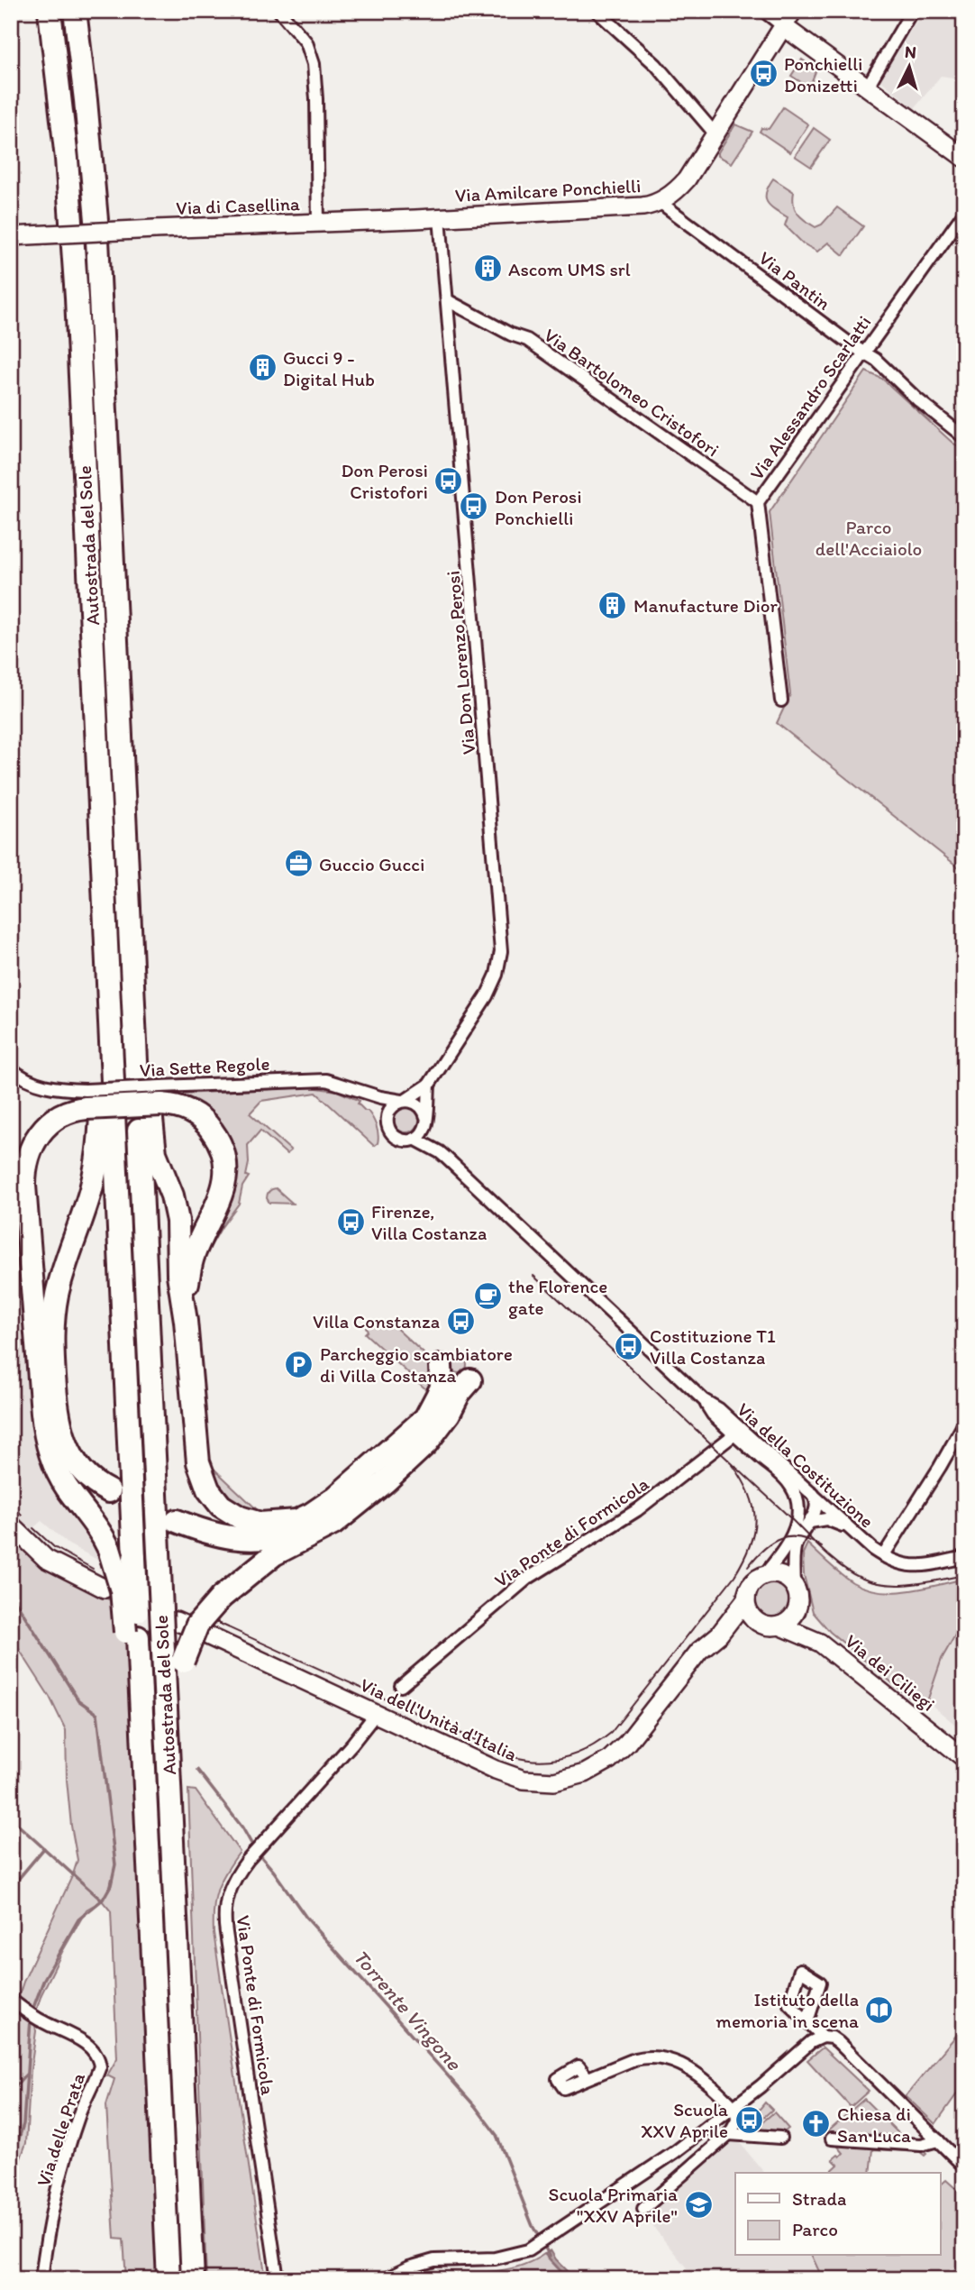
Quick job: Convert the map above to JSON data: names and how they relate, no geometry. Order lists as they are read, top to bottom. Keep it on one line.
{"streets":{"highway":["Autostrada del Sole"],"street":["Via Amilcare Ponchielli","Via di Casellina","Via Pantin","Via Bartolomeo Cristofori","Via Alessandro Scarlatti","Via Don Lorenzo Perosi","Via Sette Regole","Via della Costituzione","Via Ponte di Formicola","Via dei Ciliegi","Via dell'Unità d'Italia","Via delle Prata"]},"crossings":[["Via Amilcare Ponchielli","Via di Casellina"],["Via Amilcare Ponchielli","Via Pantin"],["Via Amilcare Ponchielli","Via Don Lorenzo Perosi"],["Via Pantin","Via Alessandro Scarlatti"],["Via Bartolomeo Cristofori","Via Alessandro Scarlatti"],["Via Bartolomeo Cristofori","Via Don Lorenzo Perosi"],["Autostrada del Sole","Via Sette Regole"],["Via Don Lorenzo Perosi","Via Sette Regole"],["Via Don Lorenzo Perosi","Via della Costituzione"],["Via Sette Regole","Via della Costituzione"],["Via della Costituzione","Via Ponte di Formicola"],["Via della Costituzione","Via dei Ciliegi"],["Via della Costituzione","Via dell'Unità d'Italia"],["Via Ponte di Formicola","Via dell'Unità d'Italia"],["Via dei Ciliegi","Via dell'Unità d'Italia"]],"water":["Torrente Vingone"],"parks":["Parco dell'Acciaiolo"],"places":{"bus stop":["Ponchielli Donizetti","Don Perosi Cristofori","Don Perosi Ponchielli","Firenze, Villa Costanza","Villa Constanza","Costituzione T1 Villa Costanza","Scuola XXV Aprile"],"building":["Ascom UMS srl","Gucci 9 - Digital Hub","Manufacture Dior"],"office":["Guccio Gucci"],"cafe":["the Florence gate"],"parking":["Parcheggio scambiatore di Villa Costanza"],"library":["Istituto della memoria in scena"],"church":["Chiesa di San Luca"],"school or university":["Scuola Primaria \"XXV Aprile\""]},"legend":["Strada","Parco"],"north":"top"}
